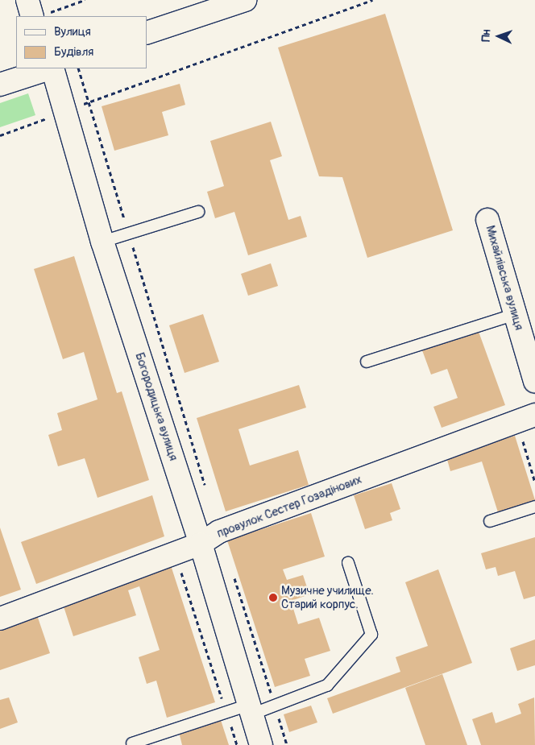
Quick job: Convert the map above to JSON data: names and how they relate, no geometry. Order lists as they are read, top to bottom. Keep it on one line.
{"streets":{"street":["Михайлівська вулиця","Богородицька вулиця","провулок Сестер Гозадінових"]},"crossings":[["Богородицька вулиця","провулок Сестер Гозадінових"]],"places":["Музичне училище. Старий корпус."],"legend":["Вулиця","Будівля"],"north":"left"}
